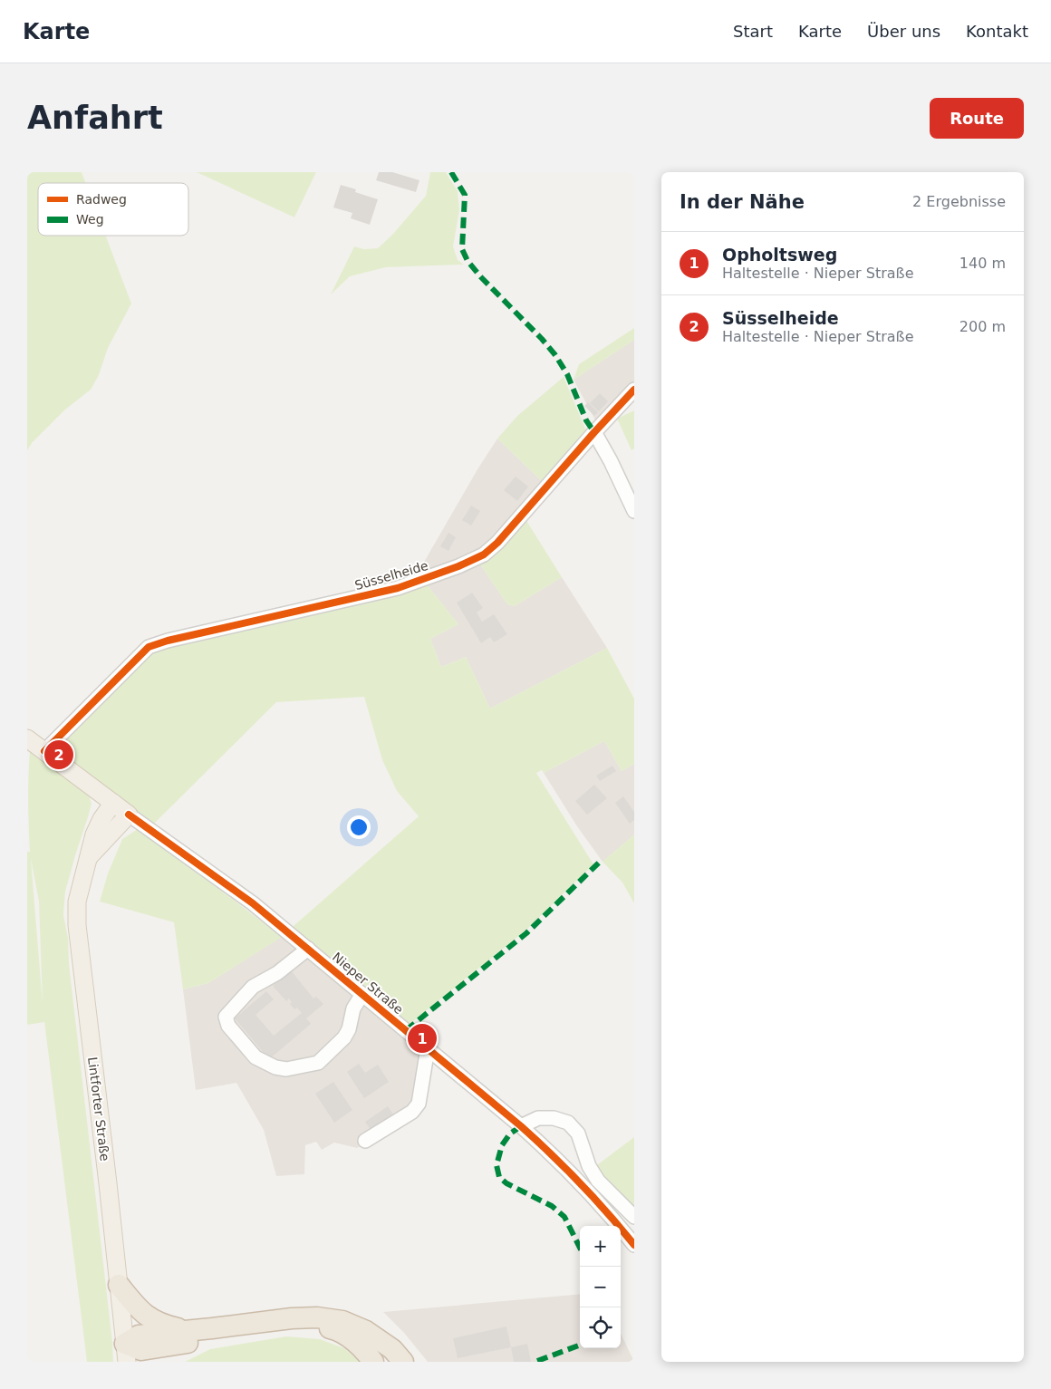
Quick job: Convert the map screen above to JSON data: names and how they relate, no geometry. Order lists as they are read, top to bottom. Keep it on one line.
{"streets":{"main road":["Nieper Straße","Lintforter Straße"],"street":["Süsselheide"]},"crossings":[["Süsselheide","Nieper Straße"],["Nieper Straße","Lintforter Straße"]],"legend":["Radweg","Weg"],"page":{"header":"Karte","nav":["Start","Karte","Über uns","Kontakt"],"buttons":"Route","title":"Anfahrt","heading":["In der Nähe","2 Ergebnisse"],"list":[{"mark":"1","name":"Opholtsweg","note":"Haltestelle · Nieper Straße","value":"140 m"},{"mark":"2","name":"Süsselheide","note":"Haltestelle · Nieper Straße","value":"200 m"}],"pins":["2","1"],"map_buttons":["+","−"]}}
